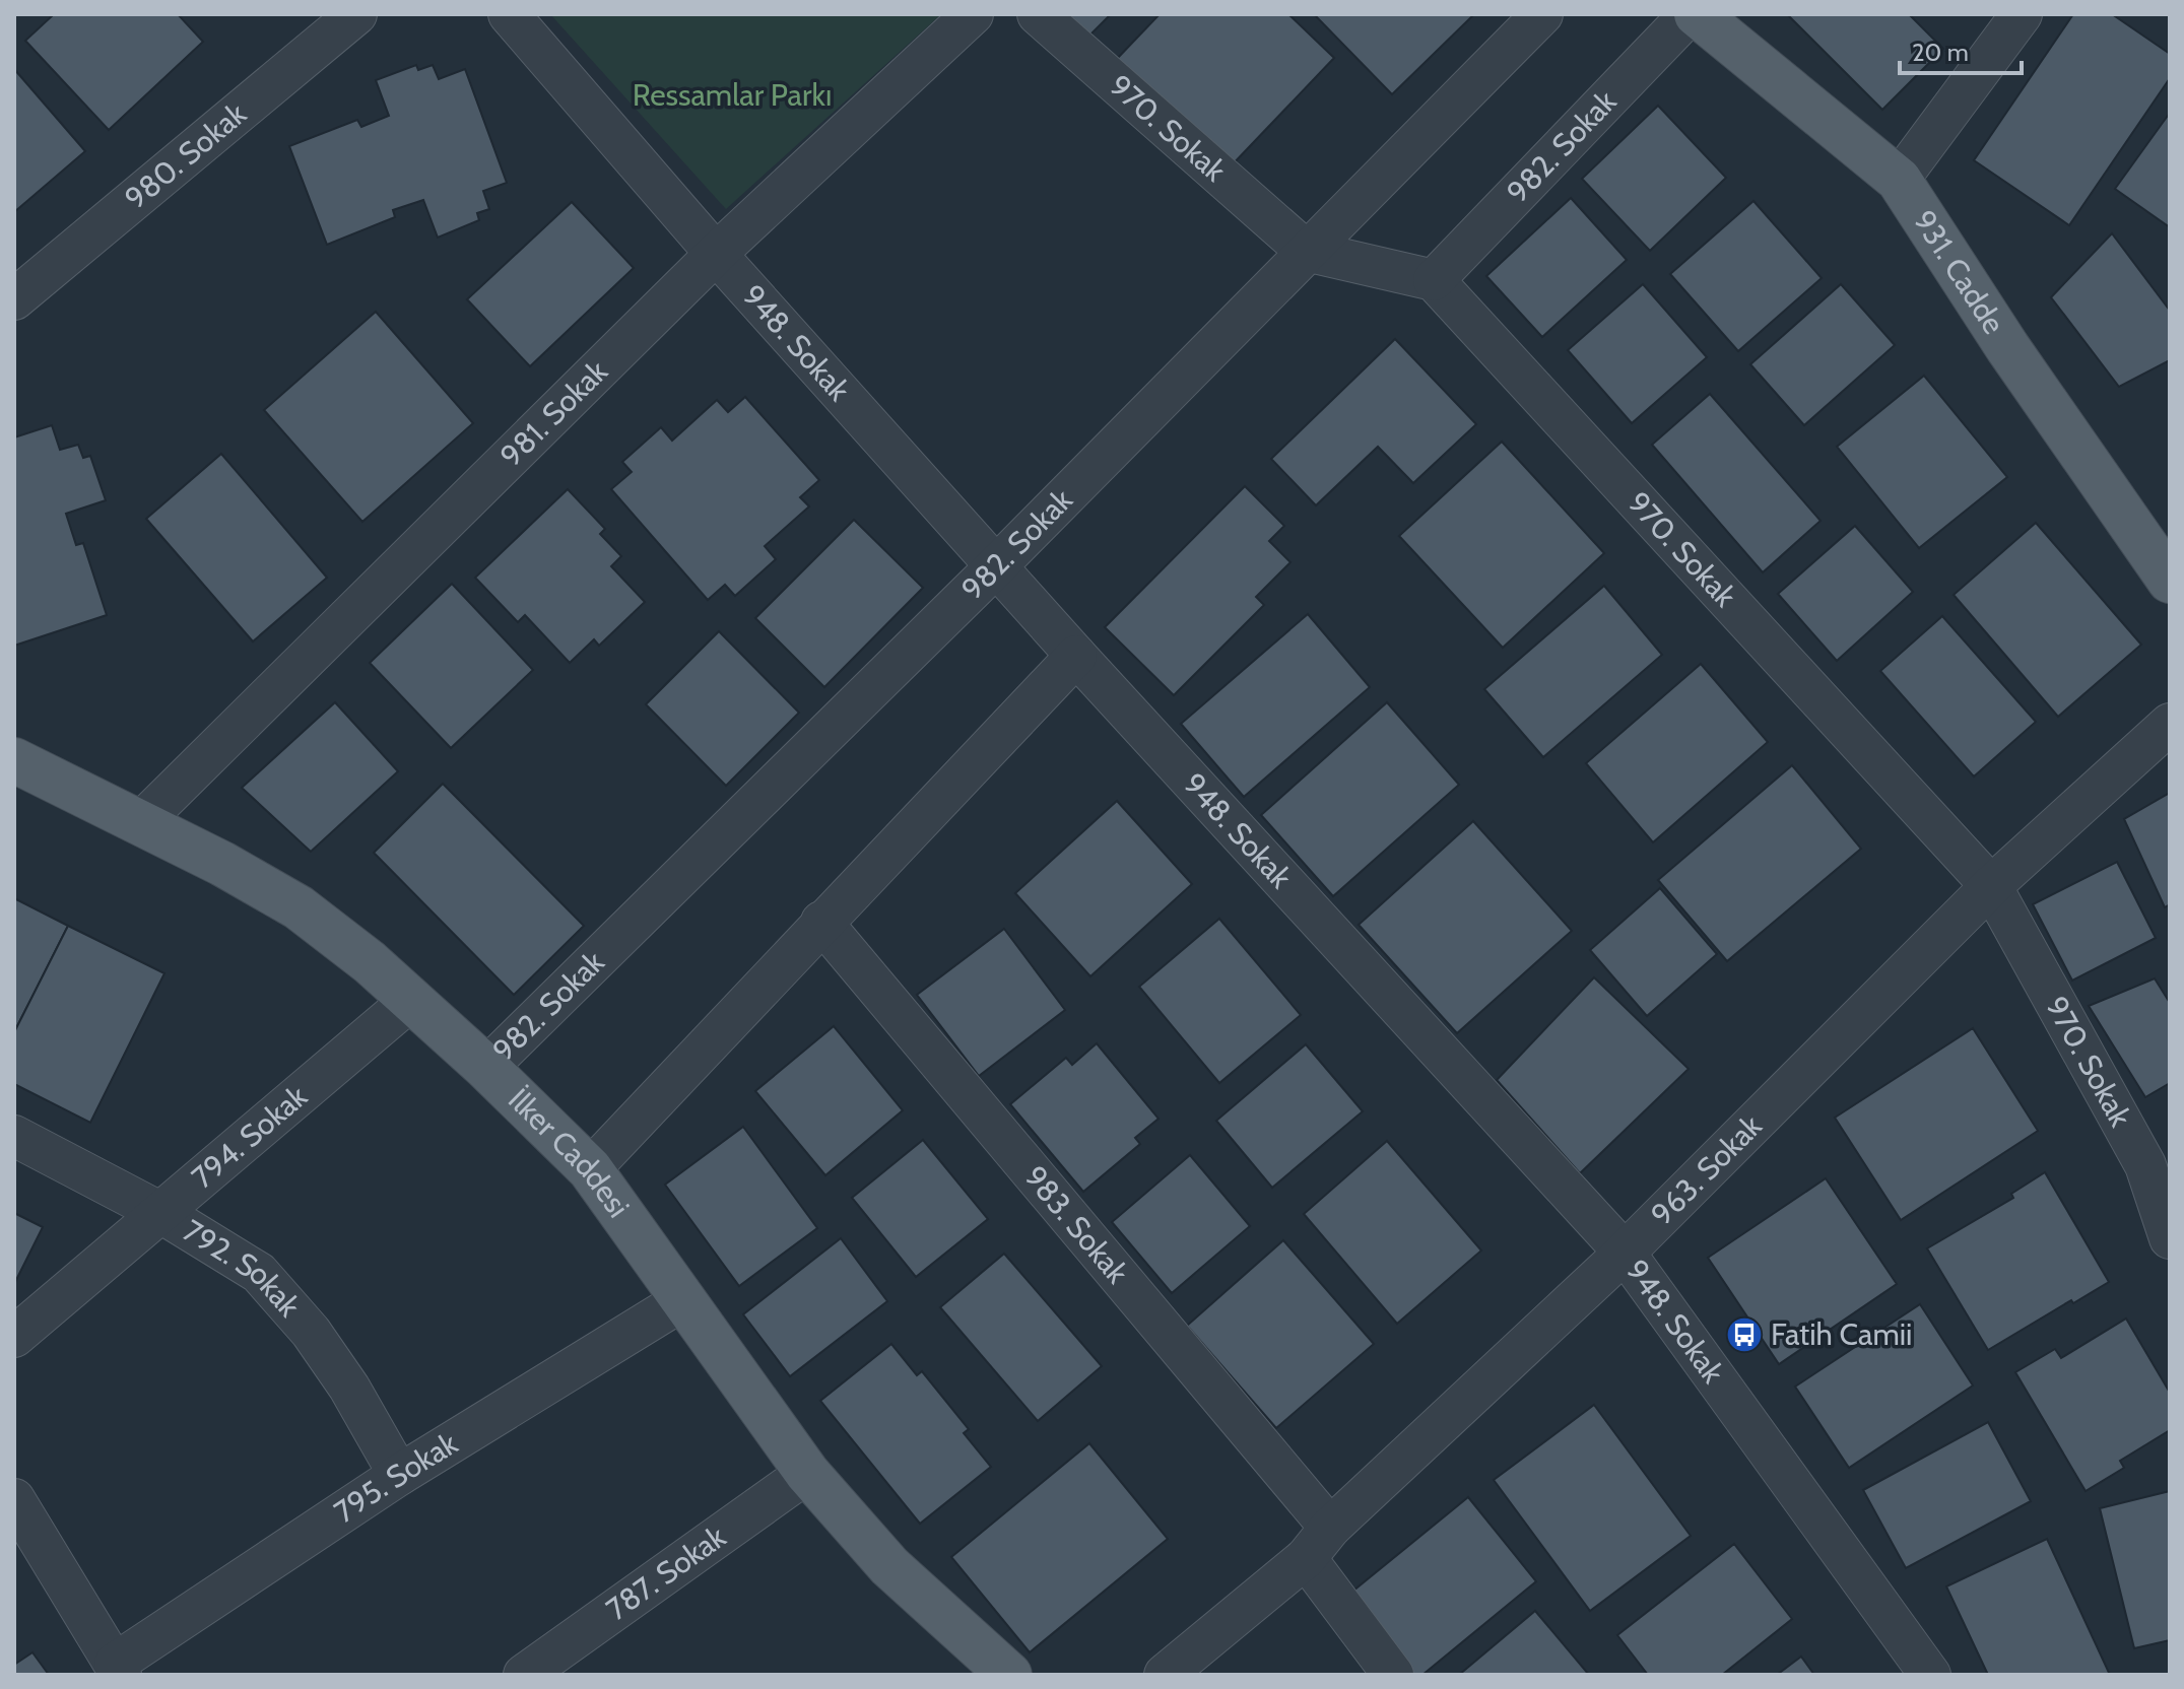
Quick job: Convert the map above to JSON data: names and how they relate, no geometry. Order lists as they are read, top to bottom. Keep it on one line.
{"streets":{"main road":["931. Cadde","İlker Caddesi"],"street":["970. Sokak","982. Sokak","980. Sokak","948. Sokak","981. Sokak","794. Sokak","963. Sokak","983. Sokak","792. Sokak","795. Sokak","787. Sokak"]},"crossings":[["970. Sokak","982. Sokak"],["970. Sokak","963. Sokak"],["982. Sokak","948. Sokak"],["982. Sokak","İlker Caddesi"],["948. Sokak","981. Sokak"],["948. Sokak","963. Sokak"],["981. Sokak","İlker Caddesi"],["794. Sokak","İlker Caddesi"],["794. Sokak","792. Sokak"],["İlker Caddesi","795. Sokak"],["İlker Caddesi","787. Sokak"],["963. Sokak","983. Sokak"],["792. Sokak","795. Sokak"]],"parks":["Ressamlar Parkı"],"places":{"bus stop":["Fatih Camii"]},"scale_bar":"20 m"}
